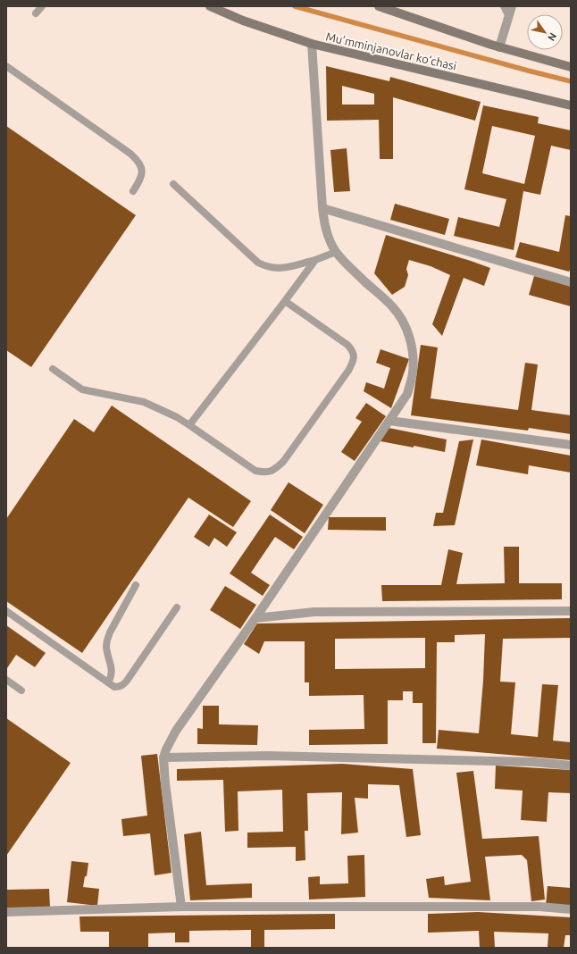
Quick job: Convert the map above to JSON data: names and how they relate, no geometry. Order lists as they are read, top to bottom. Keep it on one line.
{"streets":{"main road":["Mu’mminjanovlar ko‘chasi"]},"north":"bottom right"}
